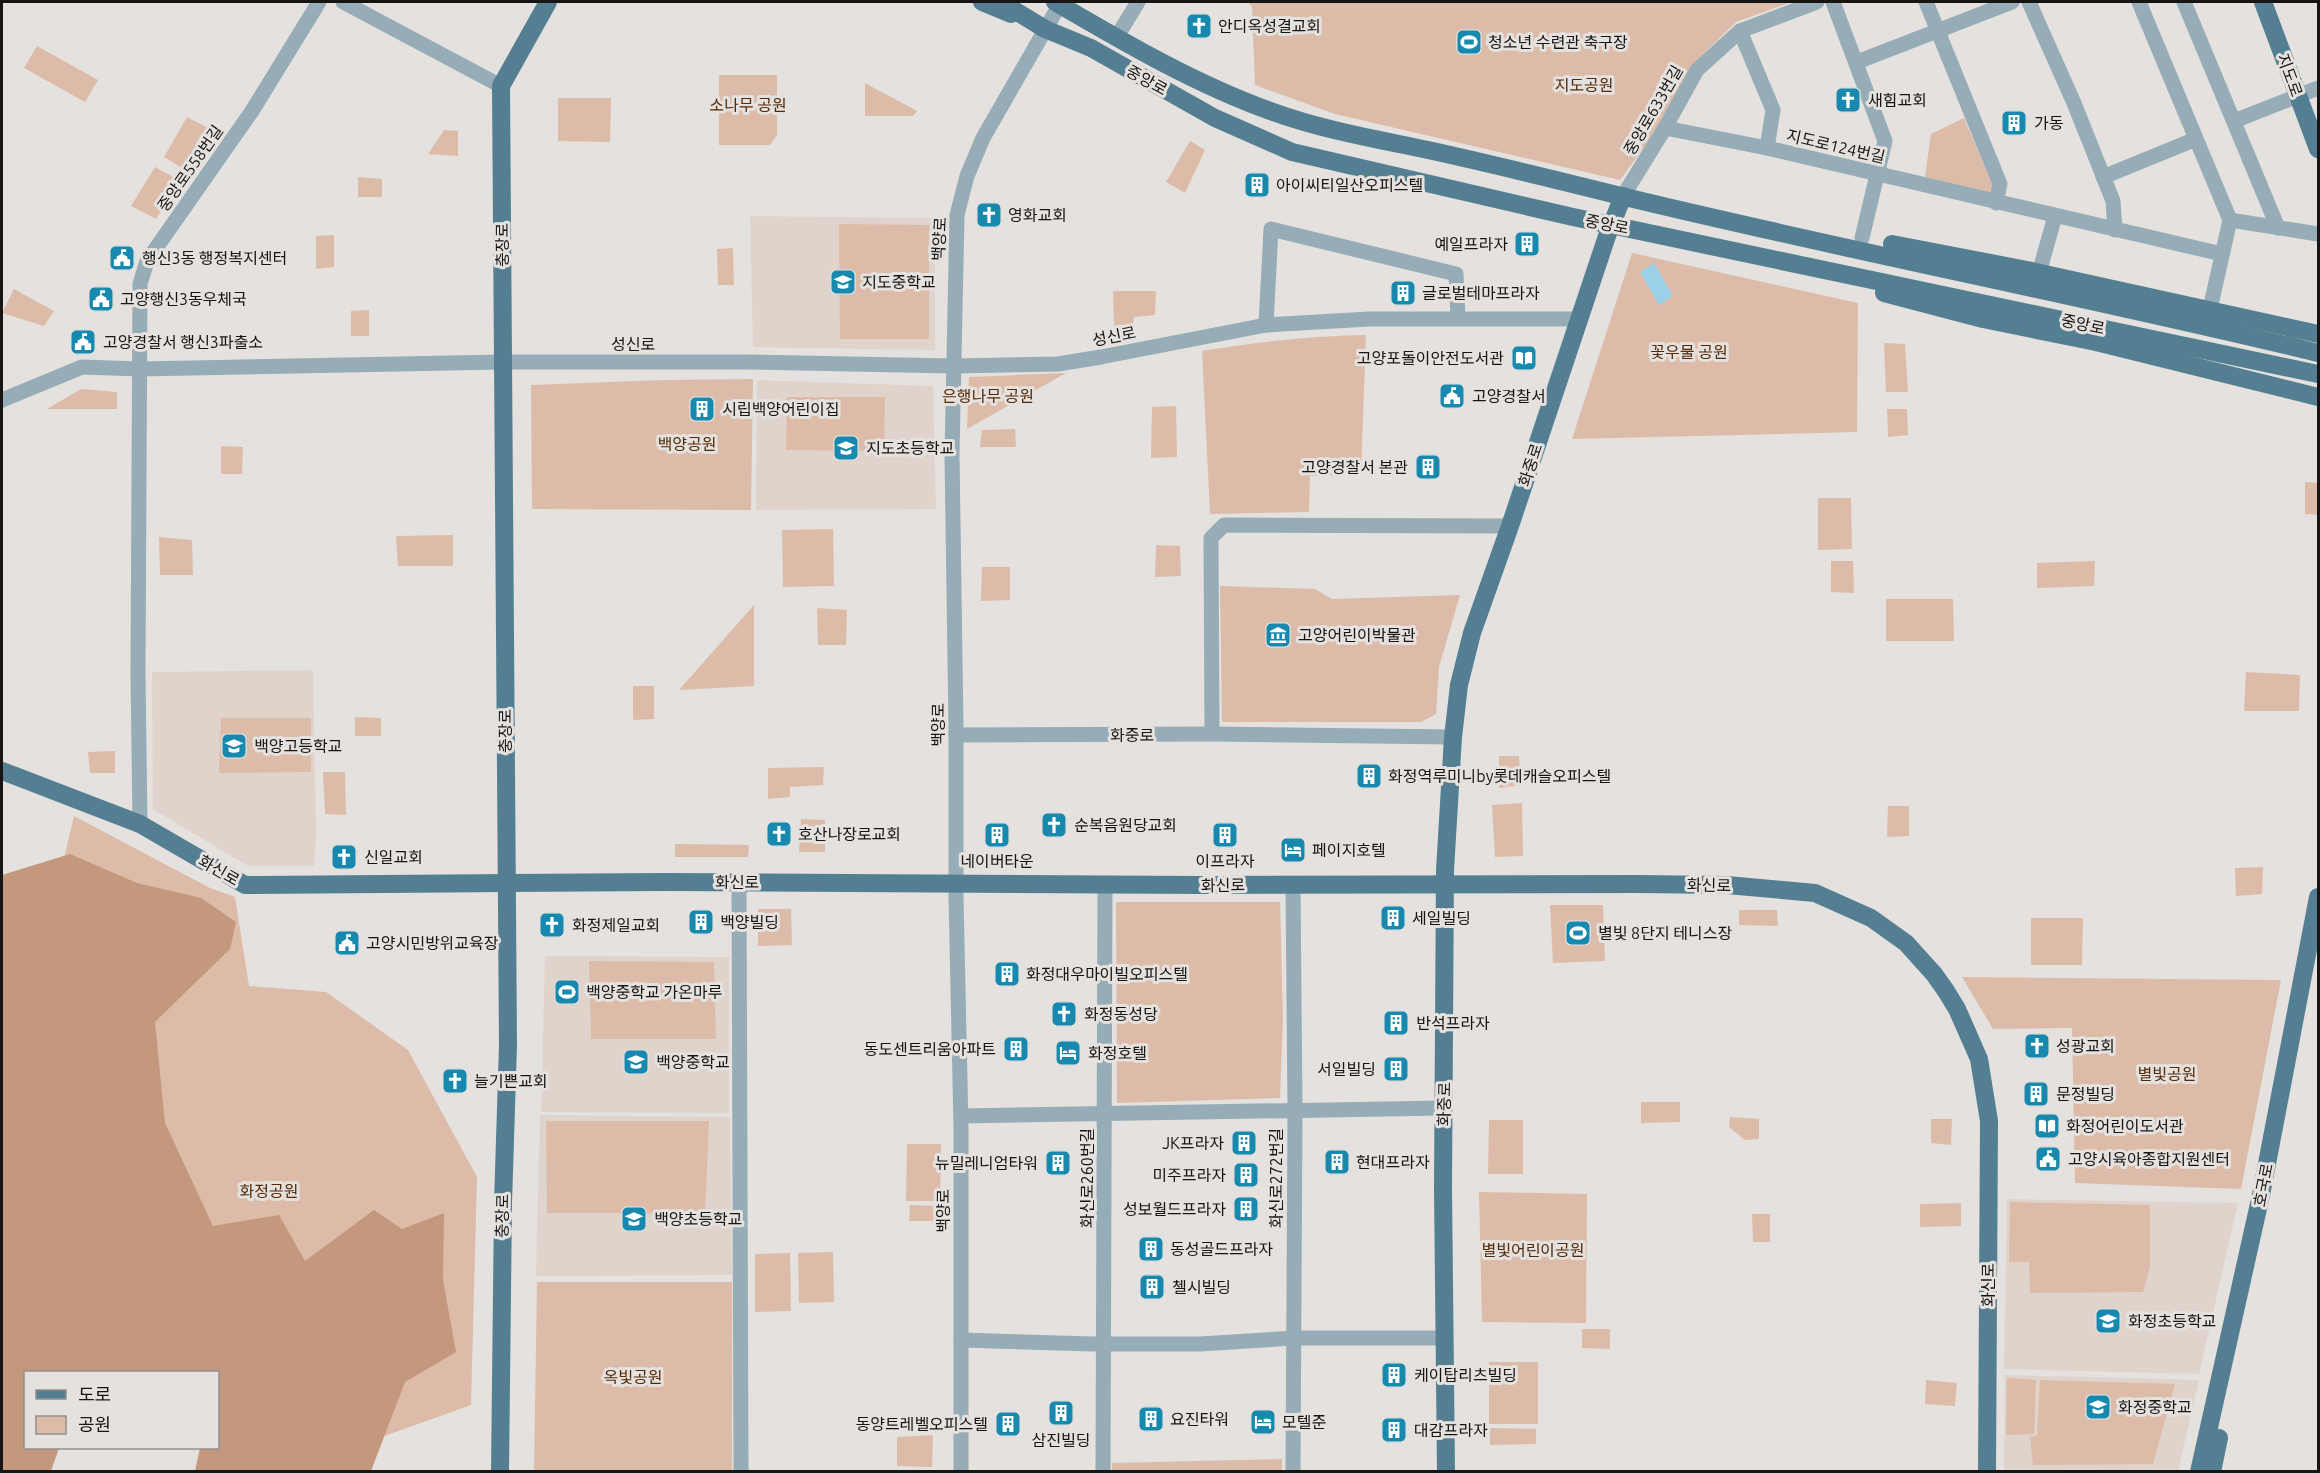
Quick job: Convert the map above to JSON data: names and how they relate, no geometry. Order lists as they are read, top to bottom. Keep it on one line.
{"streets":{"main road":["지도로","중앙로","충장로","화중로","화신로","호국로"],"street":["중앙로633번길","지도로124번길","중앙로558번길","백양로","성신로","화신로260번길","화신로272번길"]},"crossings":[["중앙로","중앙로633번길"],["중앙로","백양로"],["중앙로","화중로"],["중앙로633번길","지도로124번길"],["중앙로633번길","화중로"],["중앙로558번길","성신로"],["중앙로558번길","화신로"],["백양로","성신로"],["백양로","화중로"],["백양로","화신로"],["충장로","성신로"],["충장로","화신로"],["성신로","화중로"],["화중로","화신로"],["화신로","화신로260번길"],["화신로","화신로272번길"]],"parks":["지도공원","소나무 공원","꽃우물 공원","은행나무 공원","백양공원","별빛공원","화정공원","별빛어린이공원","옥빛공원"],"places":{"church":["안디옥성결교회","새힘교회","영화교회","순복음원당교회","호산나장로교회","신일교회","화정제일교회","화정동성당","성광교회","늘기쁜교회"],"sports":["청소년 수련관 축구장","별빛 8단지 테니스장","백양중학교 가온마루"],"building":["가동","아이씨티일산오피스텔","예일프라자","글로벌테마프라자","시립백양어린이집","고양경찰서 본관","화정역루미니by롯데캐슬오피스텔","네이버타운","이프라자","세일빌딩","백양빌딩","화정대우마이빌오피스텔","반석프라자","동도센트리움아파트","서일빌딩","문정빌딩","JK프라자","현대프라자","뉴밀레니엄타워","미주프라자","성보월드프라자","동성골드프라자","첼시빌딩","케이탑리츠빌딩","삼진빌딩","요진타워","동양트레벨오피스텔","대감프라자"],"public building":["행신3동 행정복지센터","고양행신3동우체국","고양경찰서 행신3파출소","고양경찰서","고양시민방위교육장","고양시육아종합지원센터"],"school or university":["지도중학교","지도초등학교","백양고등학교","백양중학교","백양초등학교","화정초등학교","화정중학교"],"library":["고양포돌이안전도서관","화정어린이도서관"],"museum":["고양어린이박물관"],"hotel":["페이지호텔","화정호텔","모텔준"]},"legend":["도로","공원"]}
